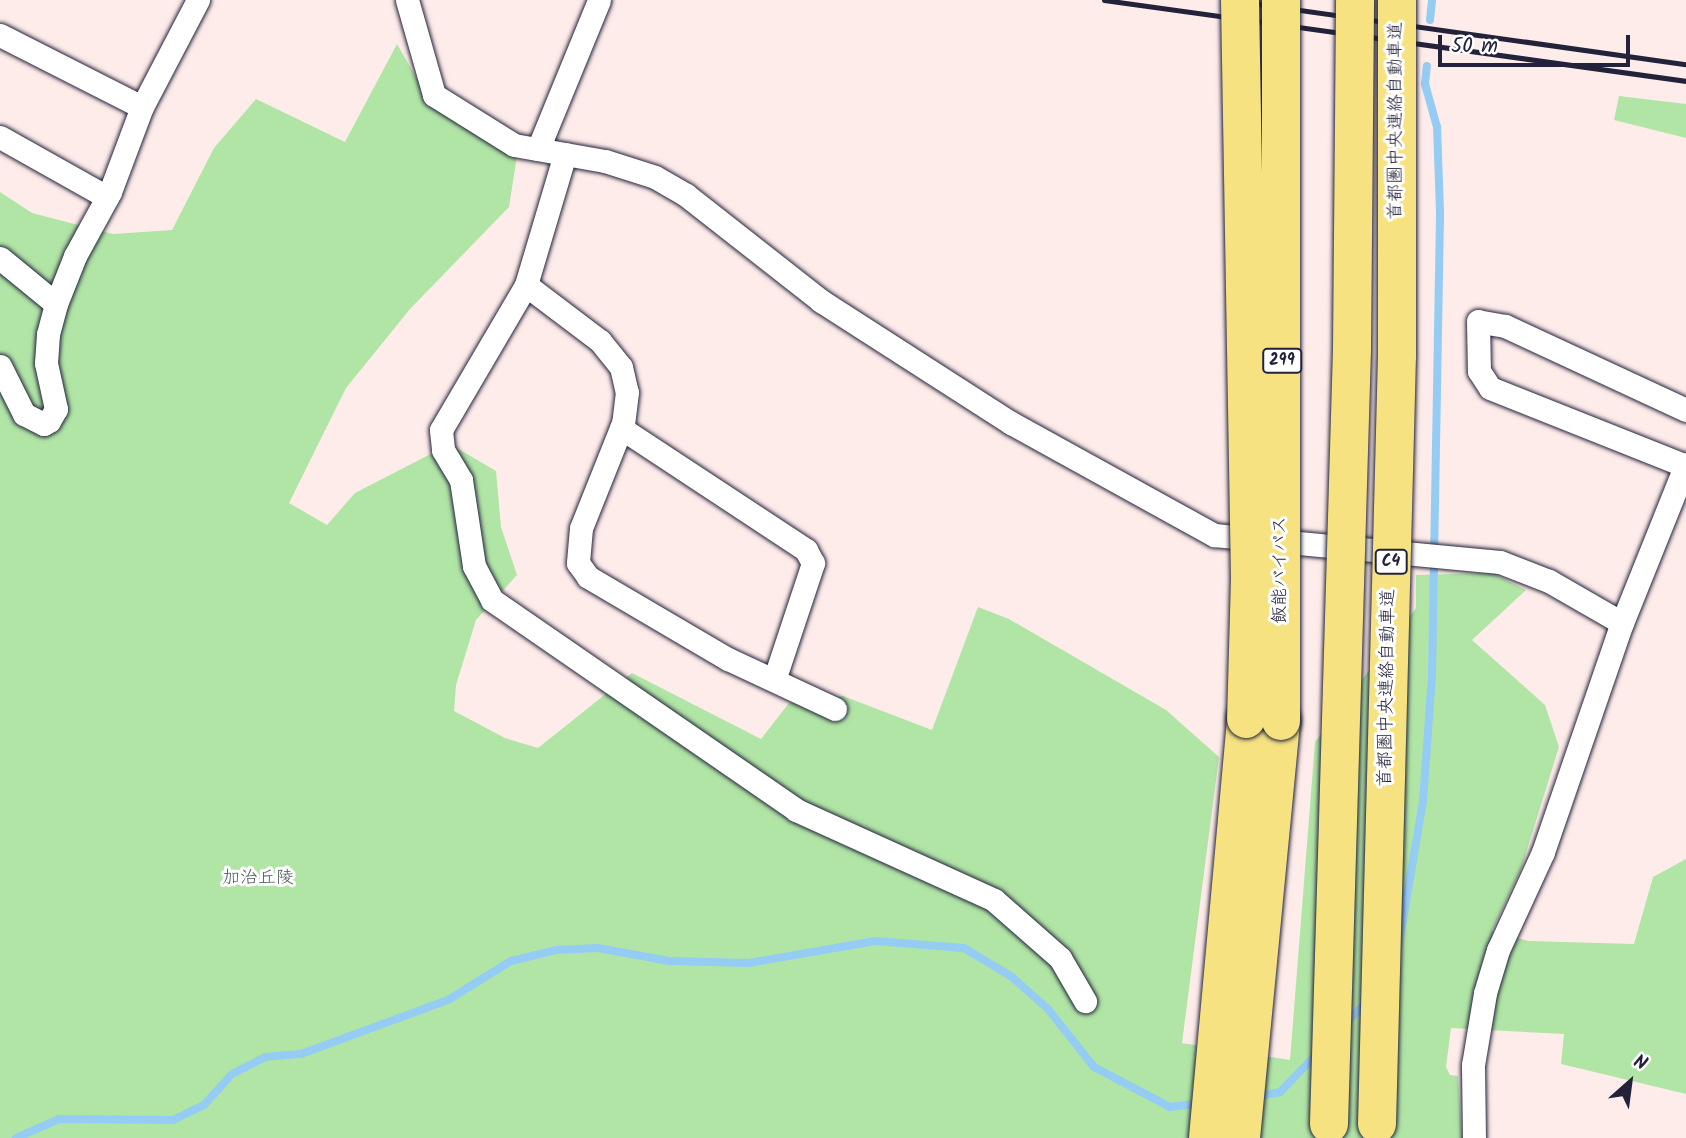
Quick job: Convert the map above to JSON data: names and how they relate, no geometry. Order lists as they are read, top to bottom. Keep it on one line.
{"streets":{"highway":["首都圏中央連絡自動車道","299","C4","飯能バイパス"]},"parks":["加治丘陵"],"scale_bar":"50 m","north":"top right"}
